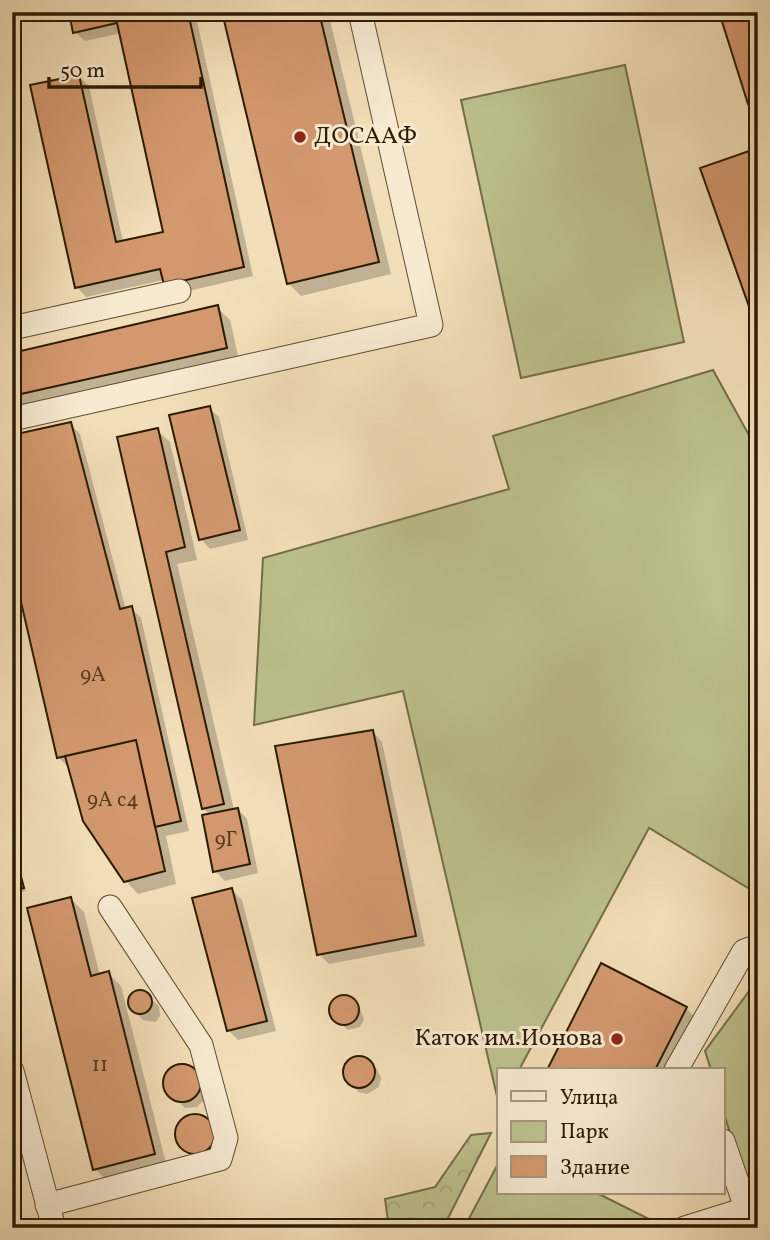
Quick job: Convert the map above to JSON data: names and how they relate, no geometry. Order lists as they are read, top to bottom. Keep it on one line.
{"places":["ДОСААФ","Каток им.Ионова"],"house_numbers":["9А","9А с4","9Г","11"],"legend":["Улица","Парк","Здание"],"scale_bar":"50 m"}
